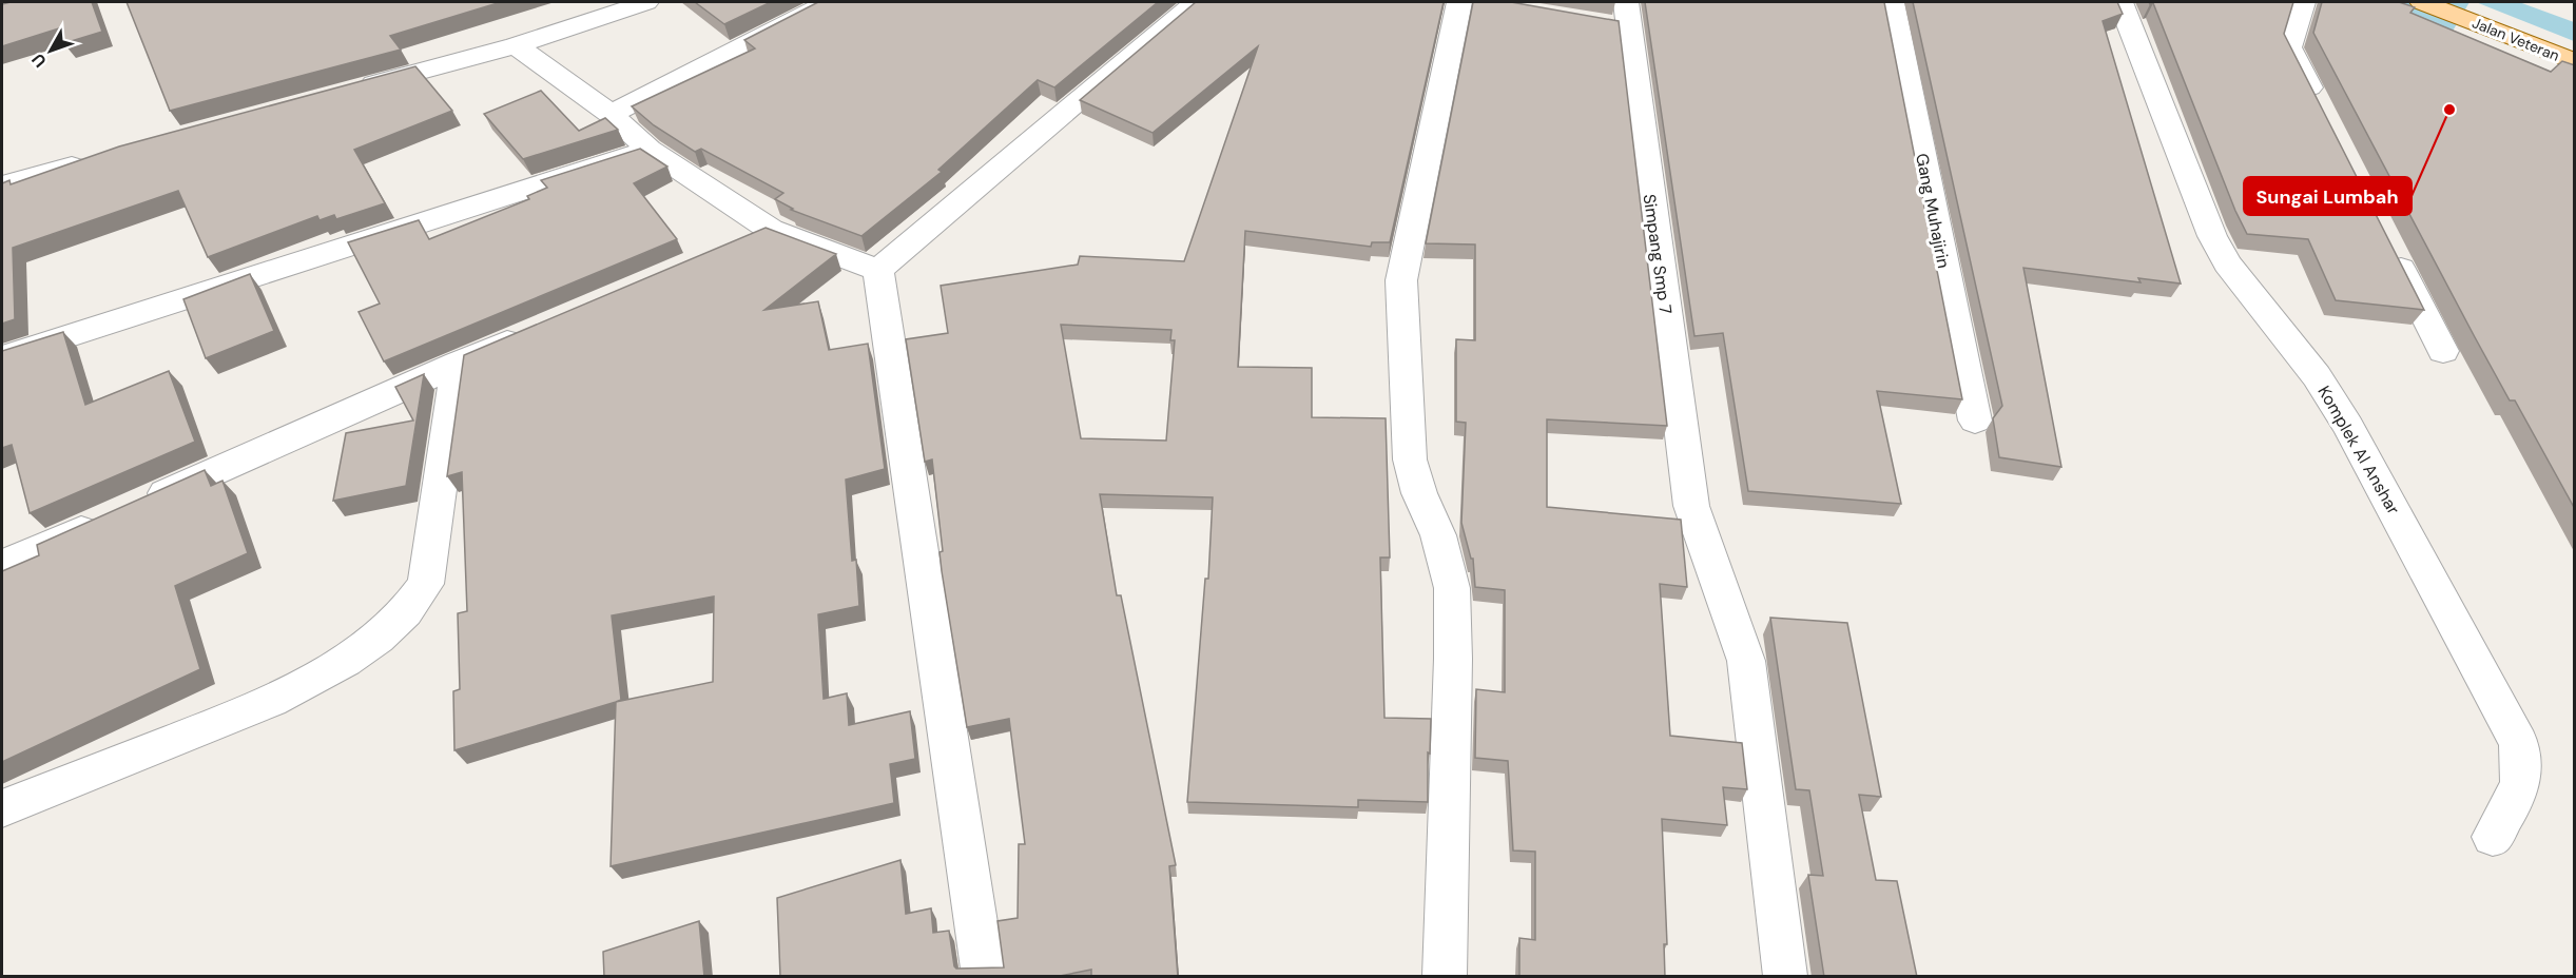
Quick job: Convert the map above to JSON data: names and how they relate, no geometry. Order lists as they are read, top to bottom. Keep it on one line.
{"streets":{"main road":["Jalan Veteran"],"street":["Gang Muhajirin","Simpang Smp 7","Komplek Al Anshar"]},"places":["Sungai Lumbah"],"north":"bottom left"}
